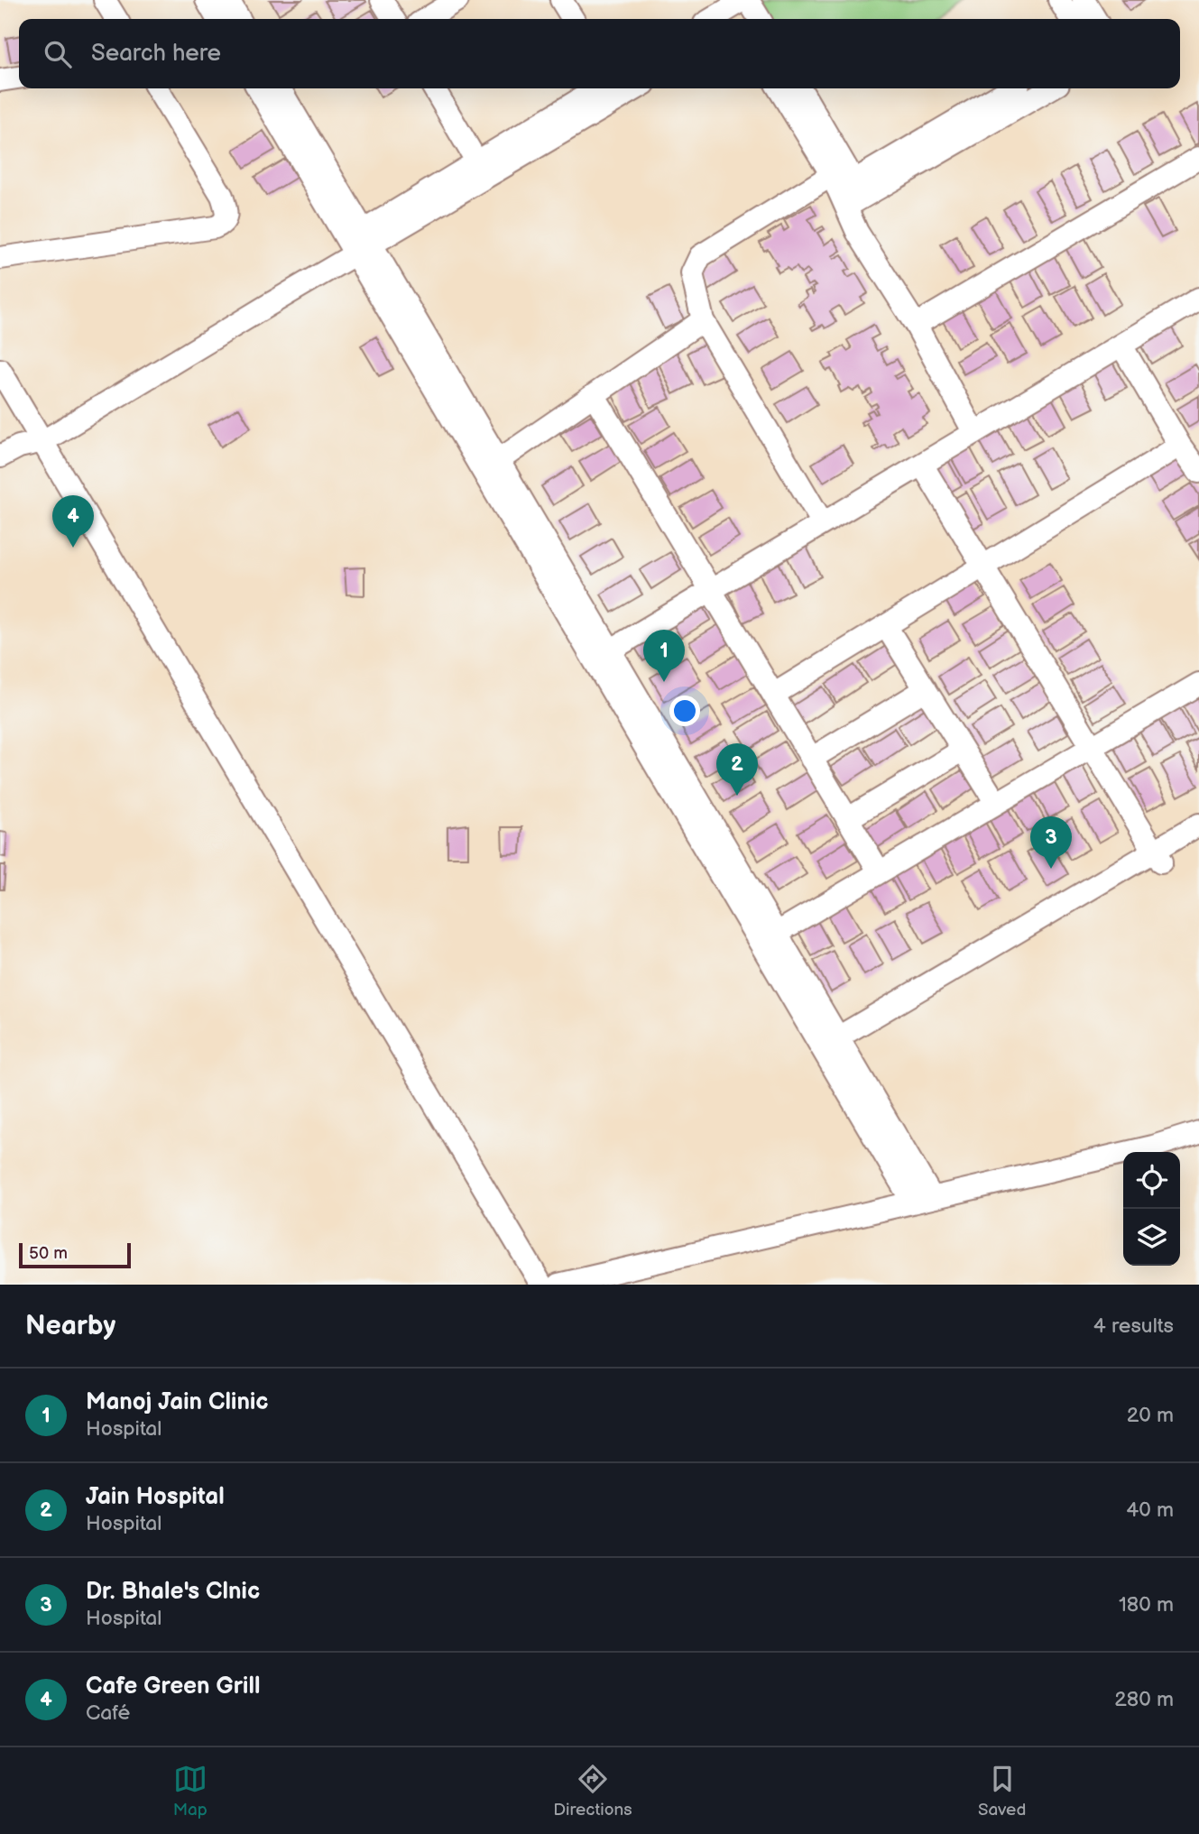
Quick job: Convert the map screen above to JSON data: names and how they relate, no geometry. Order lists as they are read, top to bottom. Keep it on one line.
{"scale_bar":"50 m","page":{"search":"Search here","pins":["4","1","2","3"],"scale":"50 m","heading":["Nearby","4 results"],"list":[{"mark":"1","name":"Manoj Jain Clinic","note":"Hospital","value":"20 m"},{"mark":"2","name":"Jain Hospital","note":"Hospital","value":"40 m"},{"mark":"3","name":"Dr. Bhale's Clnic","note":"Hospital","value":"180 m"},{"mark":"4","name":"Cafe Green Grill","note":"Café","value":"280 m"}],"nav":["Map","Directions","Saved"]}}
